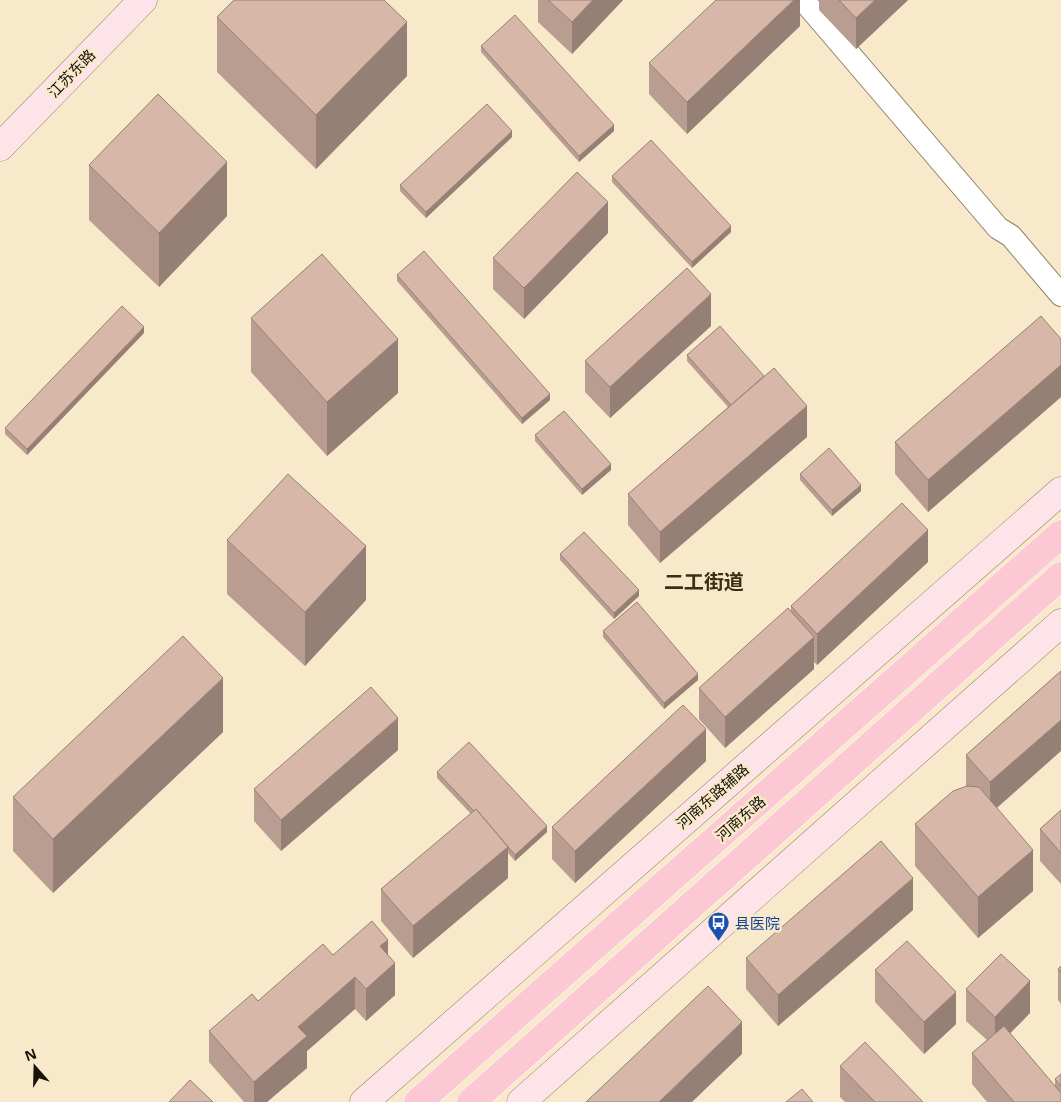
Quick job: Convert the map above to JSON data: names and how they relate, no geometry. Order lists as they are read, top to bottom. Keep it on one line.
{"streets":{"main road":["河南东路"],"street":["江苏东路","河南东路辅路"]},"districts":["二工街道"],"places":{"bus stop":["县医院"]},"north":"top"}
